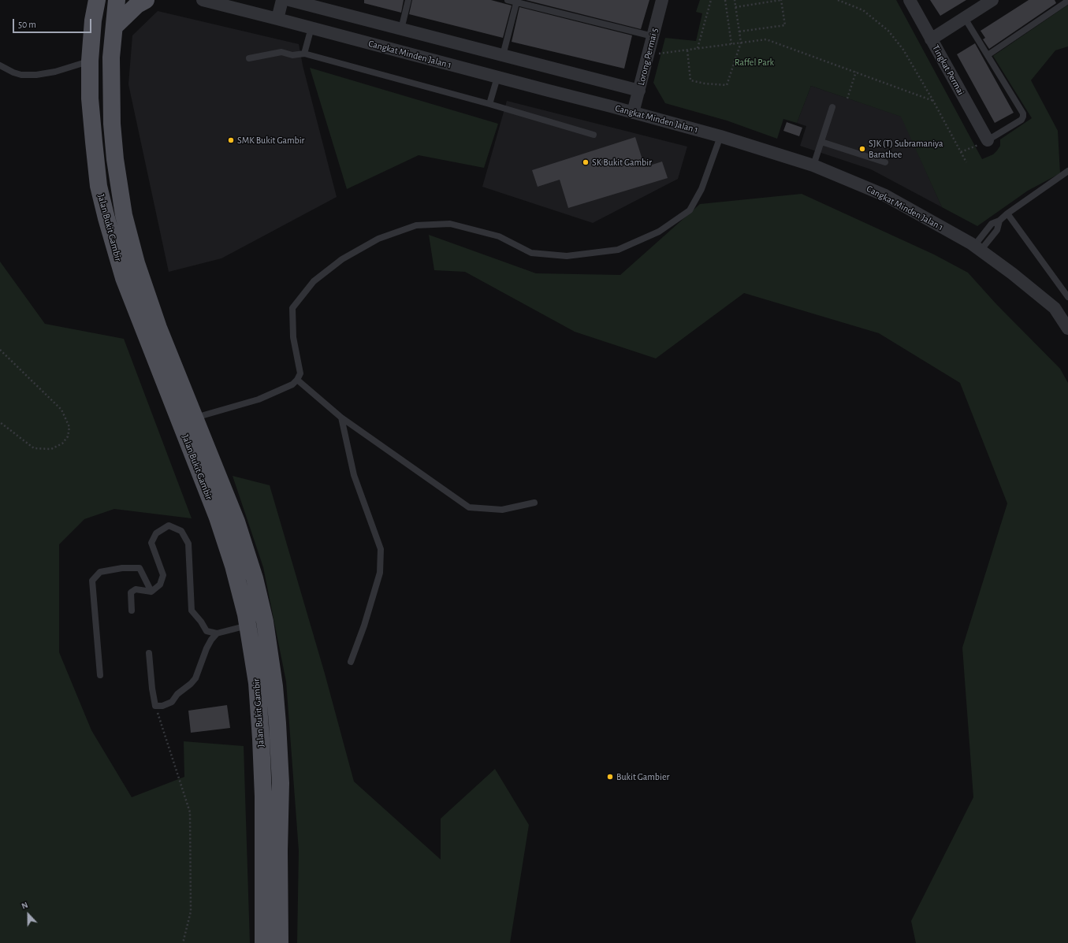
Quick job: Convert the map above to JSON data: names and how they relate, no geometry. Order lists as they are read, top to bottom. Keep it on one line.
{"streets":{"main road":["Jalan Bukit Gambir"],"street":["Cangkat Minden Jalan 1","Lorong Permai 5","Tingkat Permai"]},"crossings":[["Cangkat Minden Jalan 1","Lorong Permai 5"]],"parks":["Raffel Park"],"places":["SMK Bukit Gambir","SJK (T) Subramaniya Barathee","SK Bukit Gambir","Bukit Gambier"],"scale_bar":"50 m","north":"top"}
